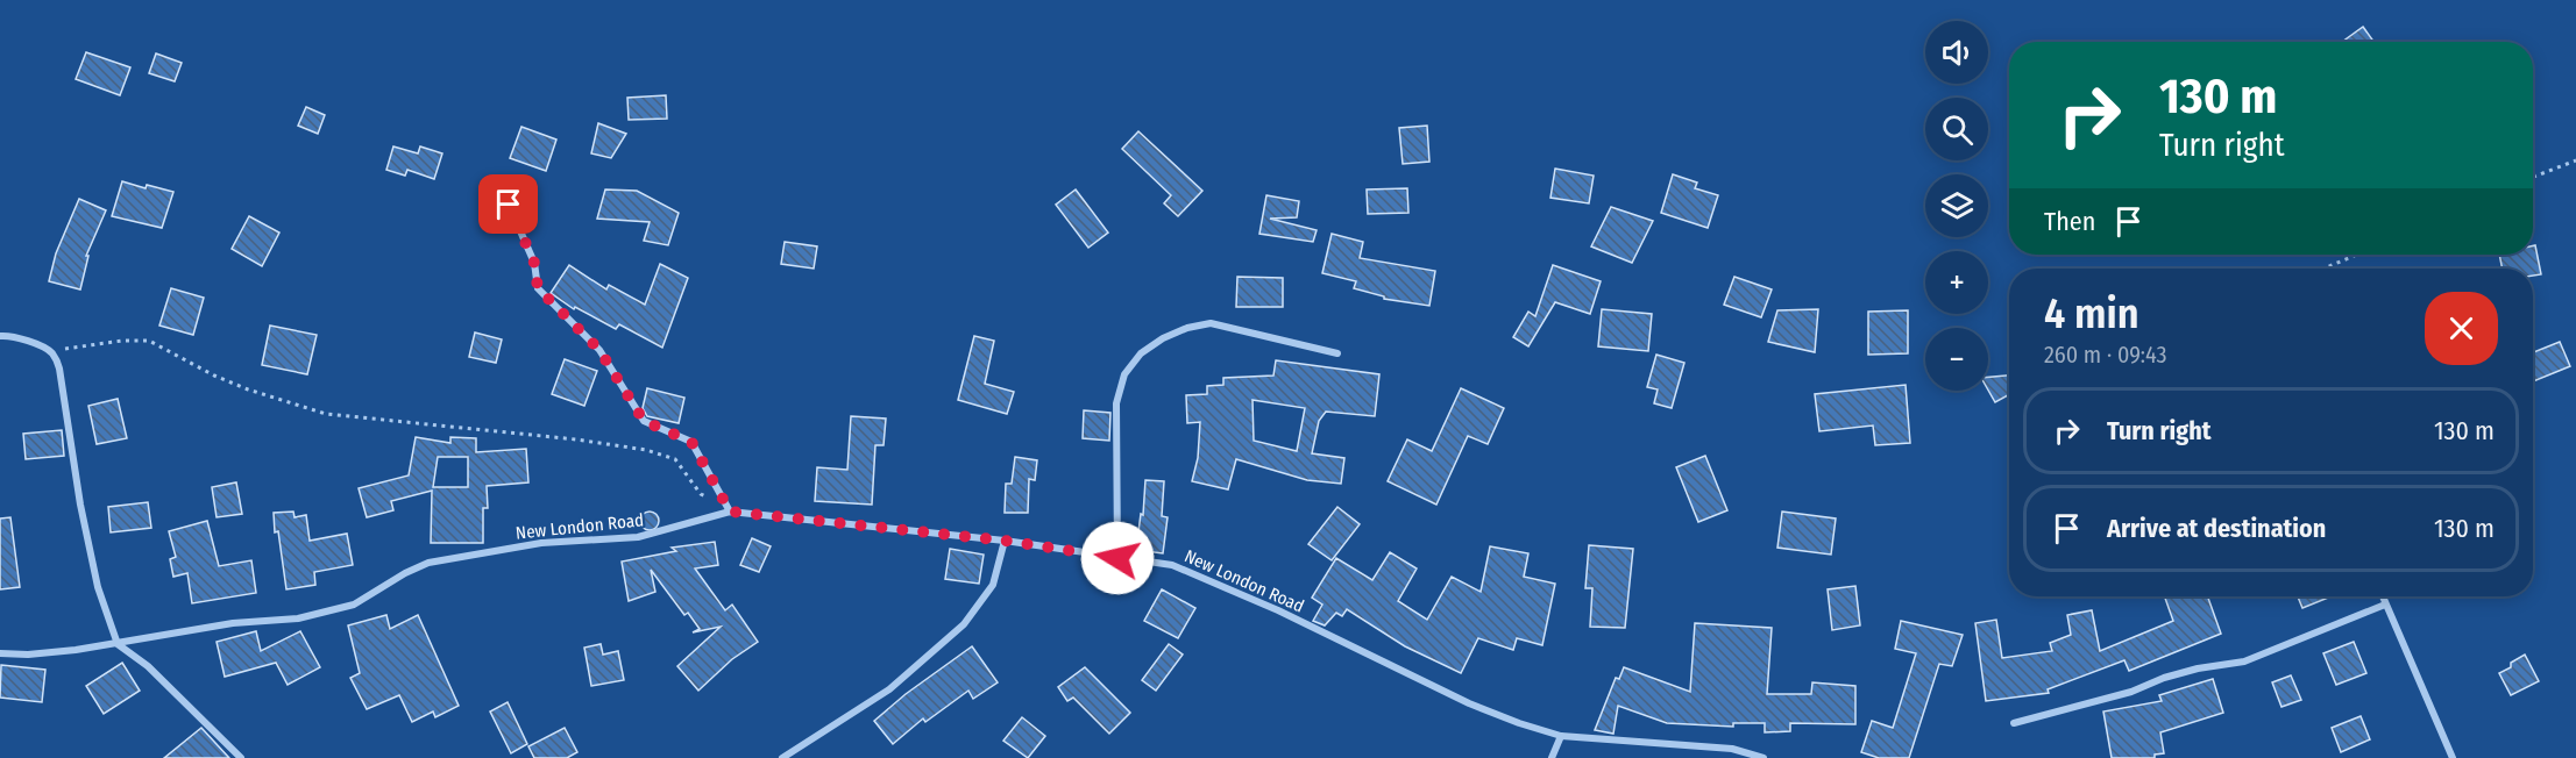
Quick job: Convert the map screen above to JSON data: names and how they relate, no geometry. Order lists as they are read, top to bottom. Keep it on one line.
{"streets":{"street":["New London Road"]},"page":{"map_buttons":["+","−"],"turn":["130 m","Turn right"],"then":"Then","heading":["4 min","260 m · 09:43"],"list":[{"name":"Turn right","value":"130 m"},{"name":"Arrive at destination","value":"130 m"}]}}
